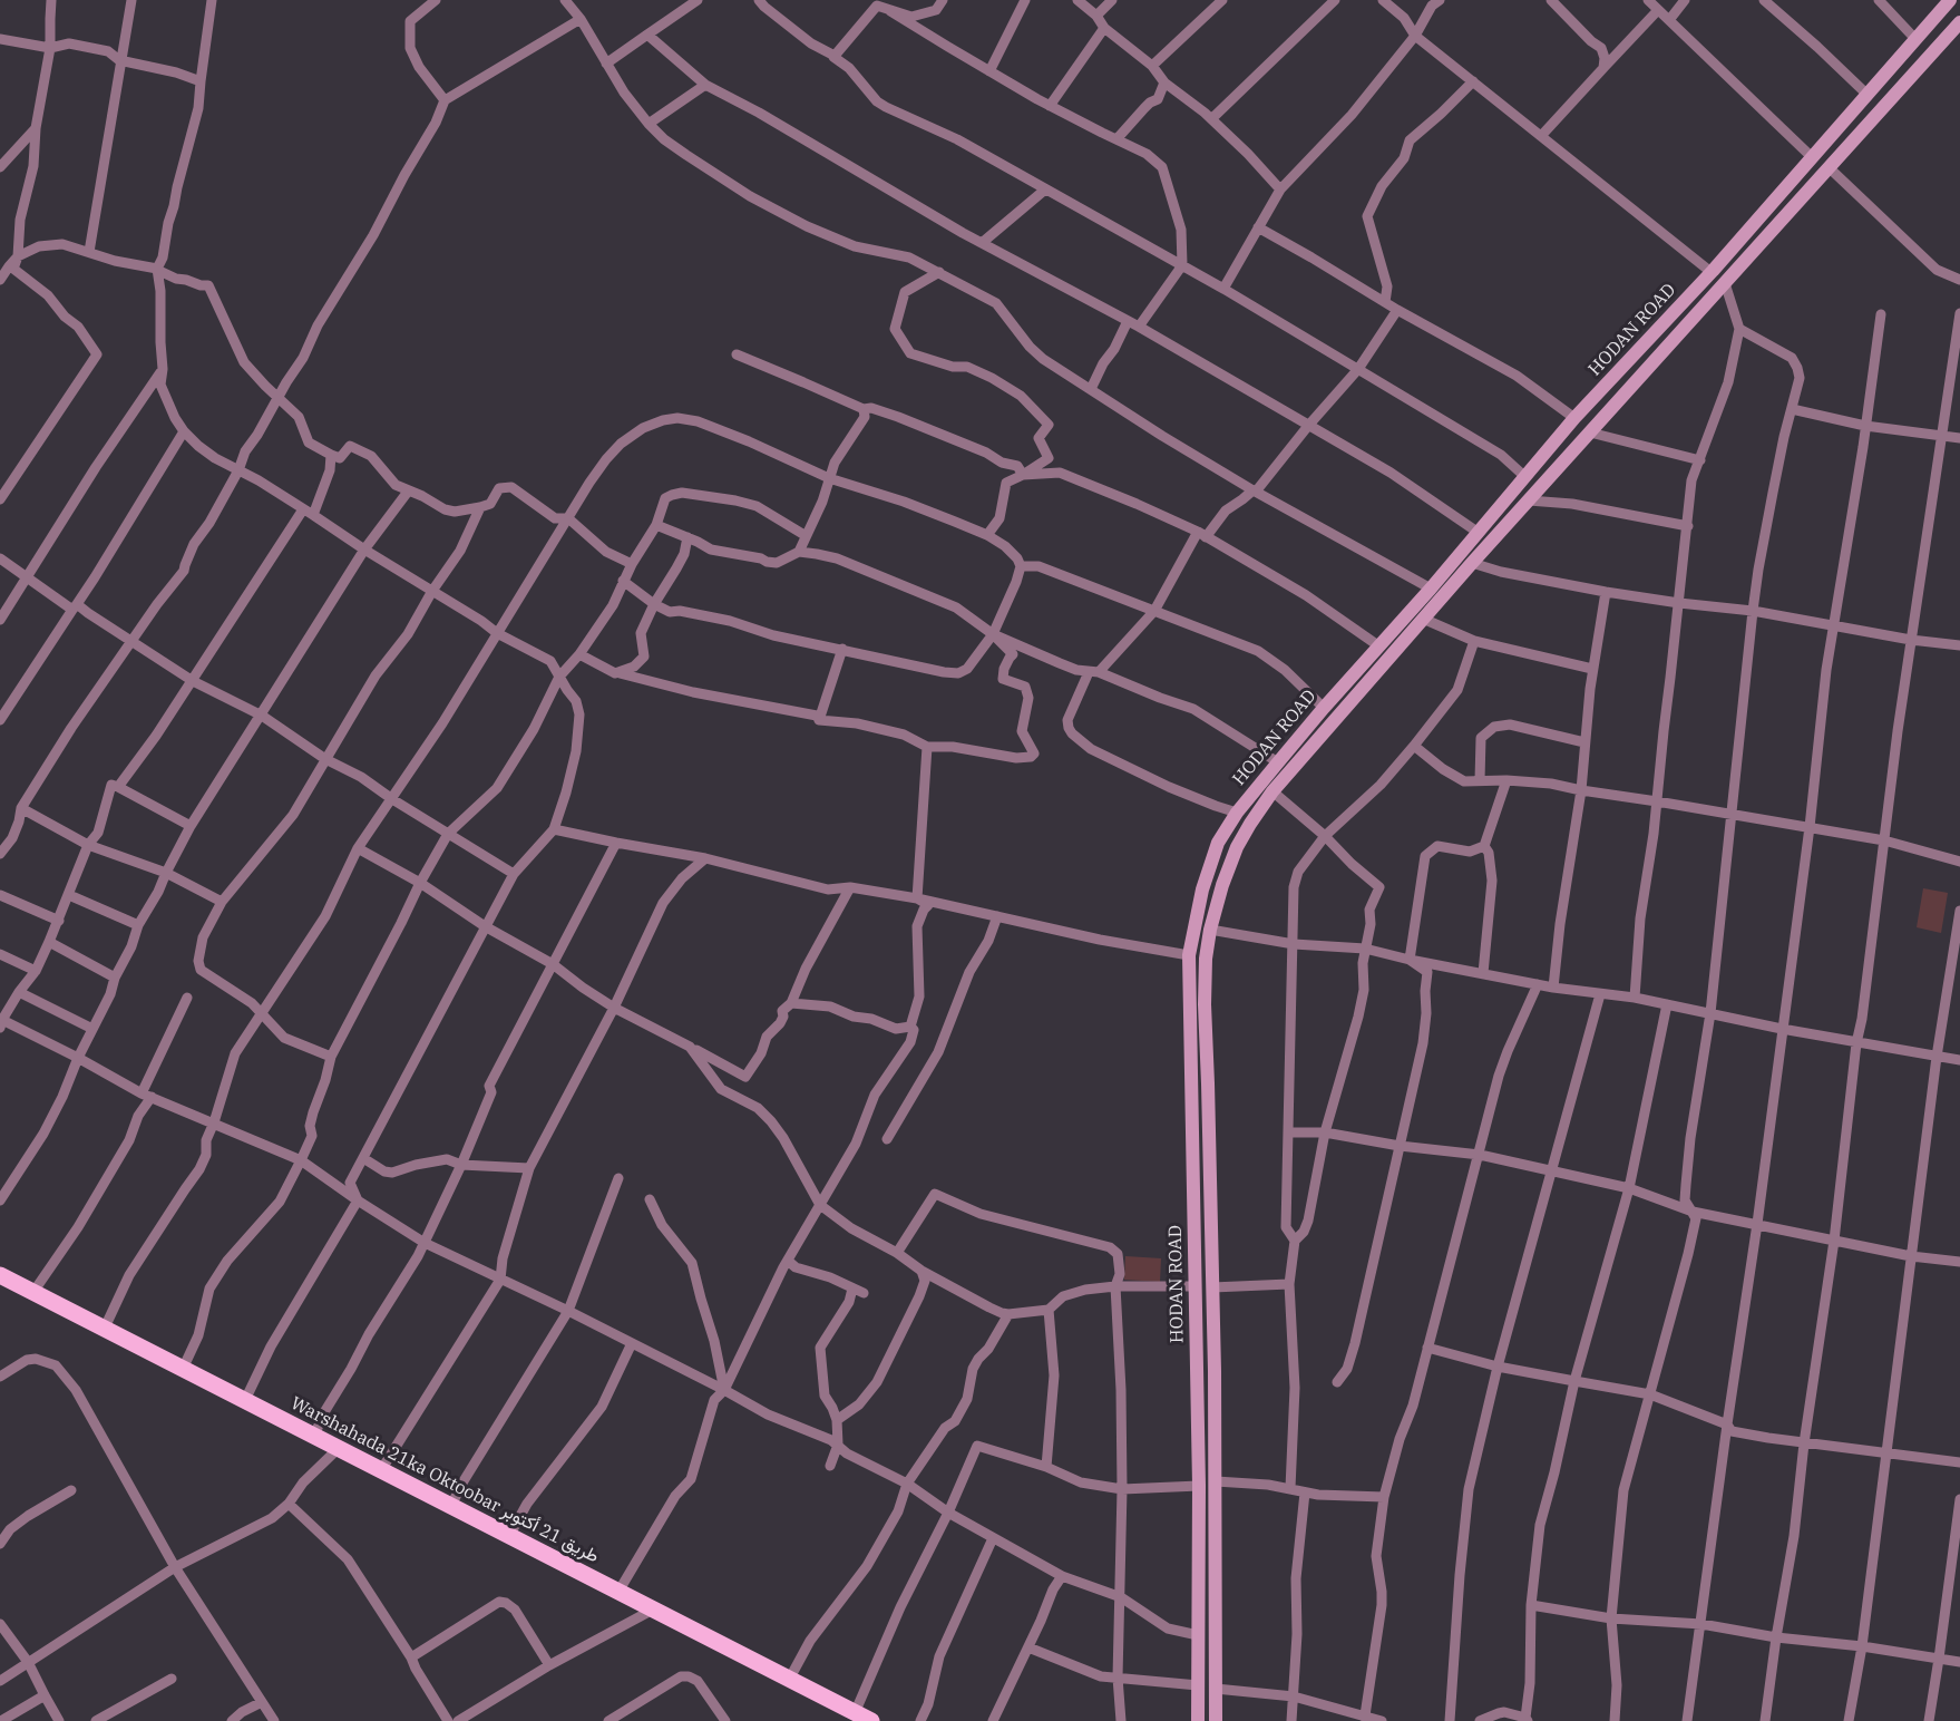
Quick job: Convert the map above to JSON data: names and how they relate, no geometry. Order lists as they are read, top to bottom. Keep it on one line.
{"streets":{"main road":["HODAN ROAD","Warshahada 21ka Oktoobar طريق 21 أكتوبر"]}}
